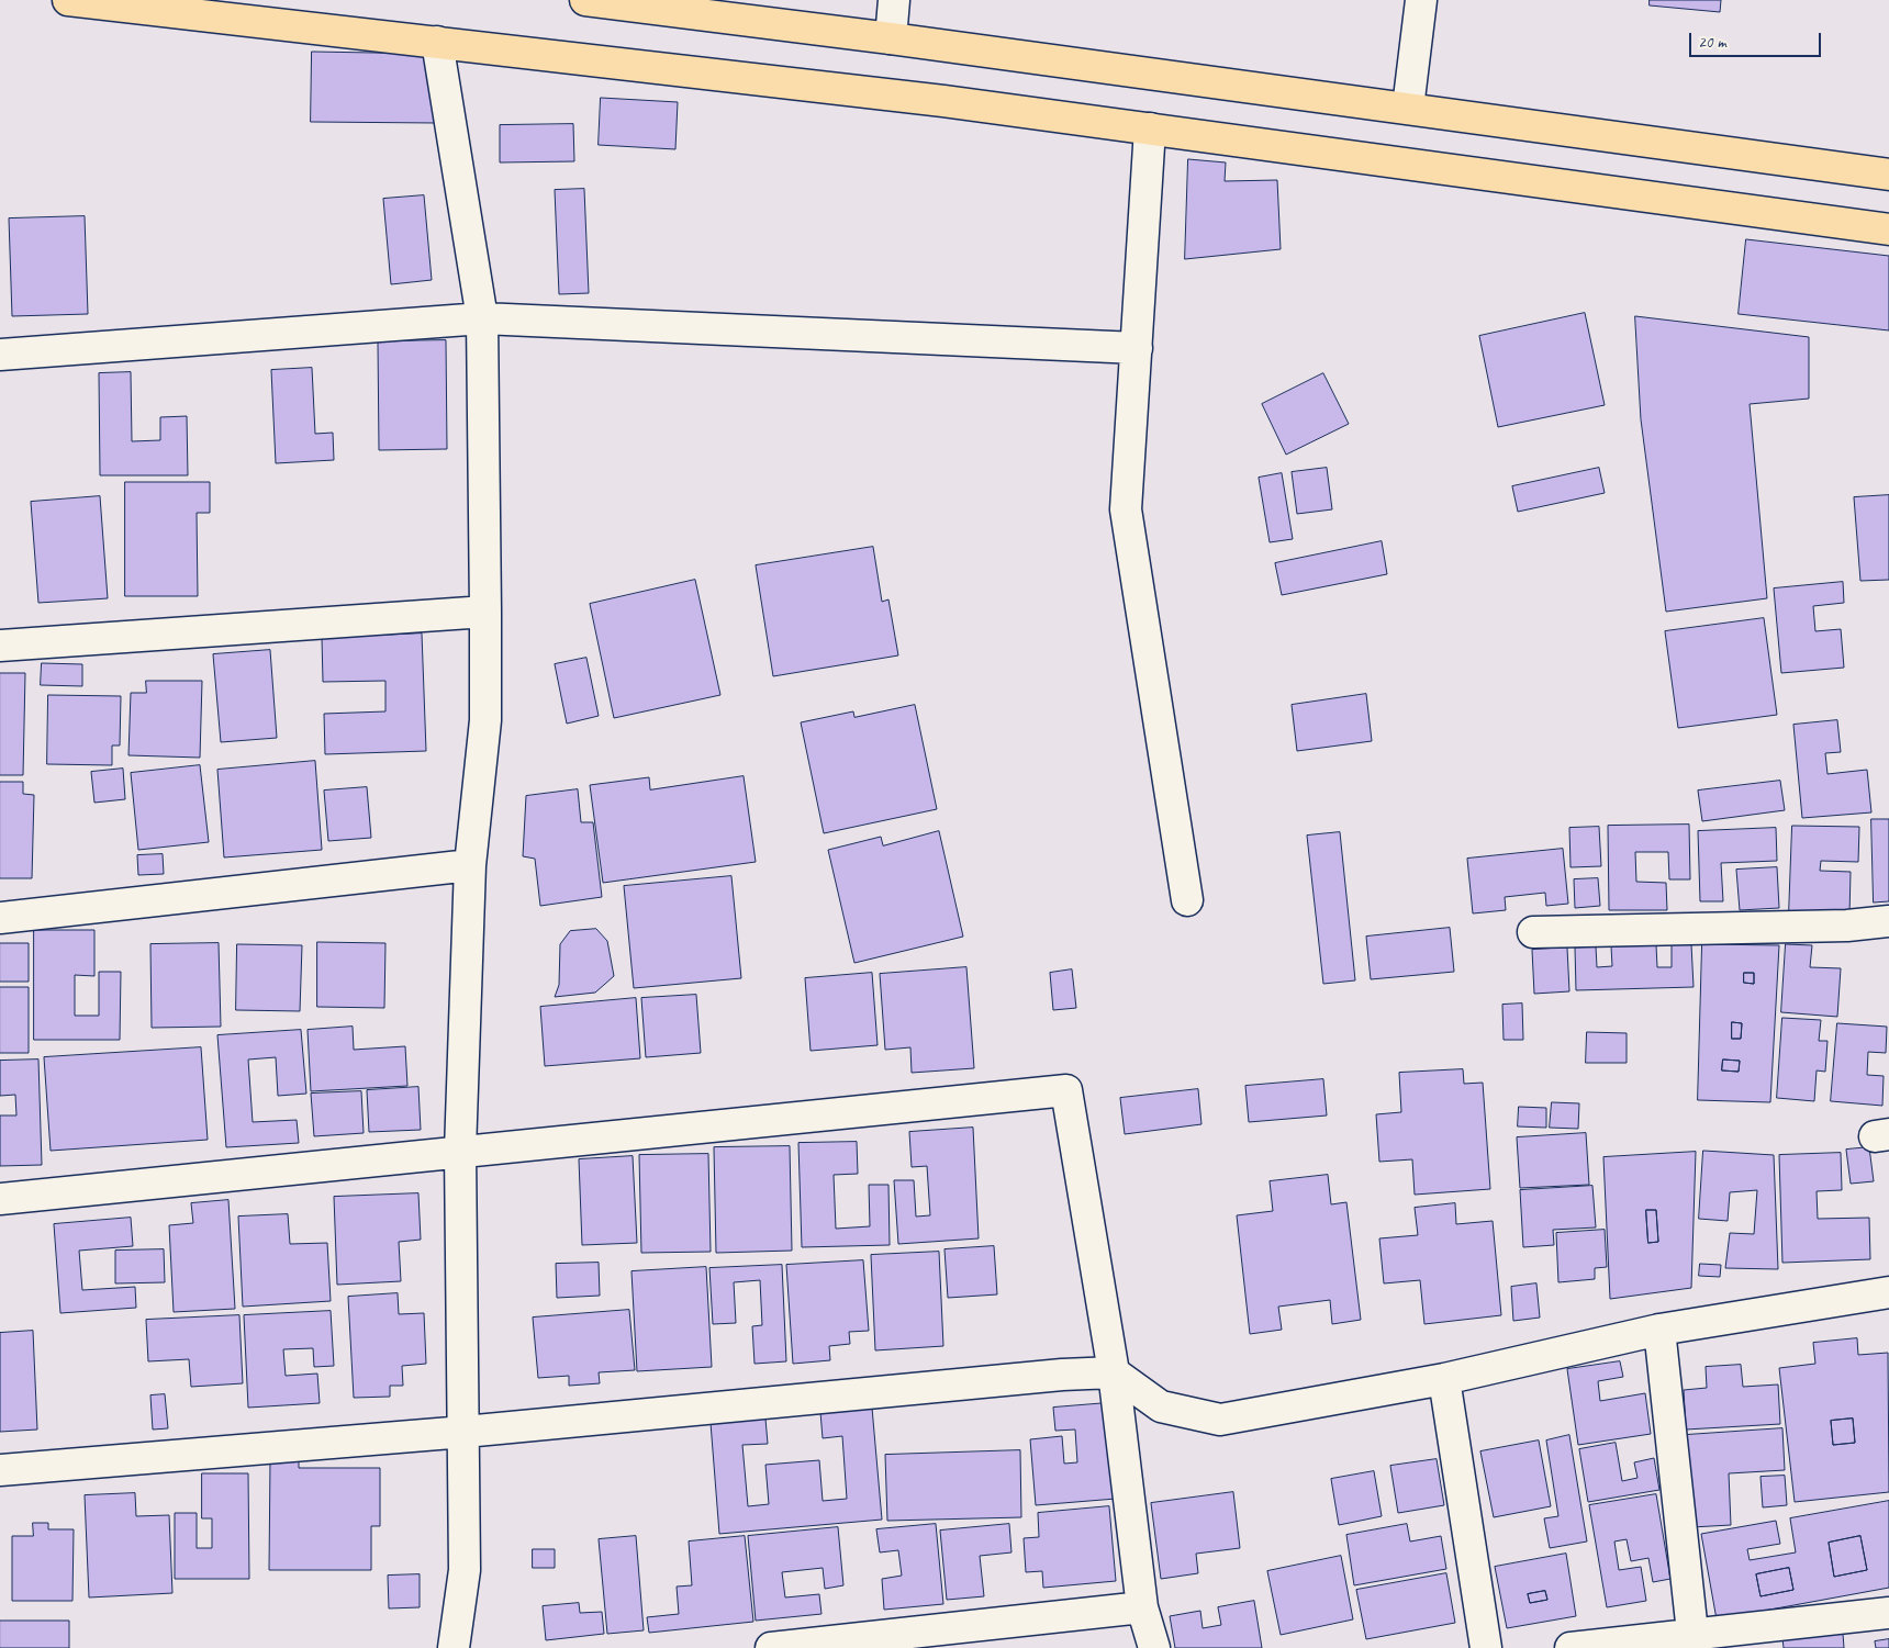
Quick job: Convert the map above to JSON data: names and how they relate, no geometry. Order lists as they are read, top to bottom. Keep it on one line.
{"scale_bar":"20 m"}
